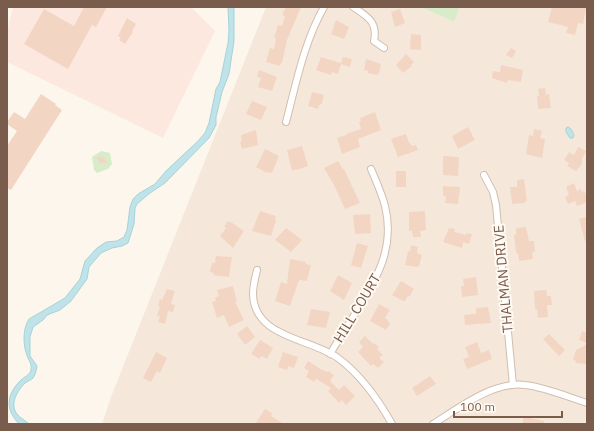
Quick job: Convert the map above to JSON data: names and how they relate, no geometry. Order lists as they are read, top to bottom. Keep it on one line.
{"streets":{"street":["THALMAN DRIVE","HILL COURT"]},"scale_bar":"100 m"}
